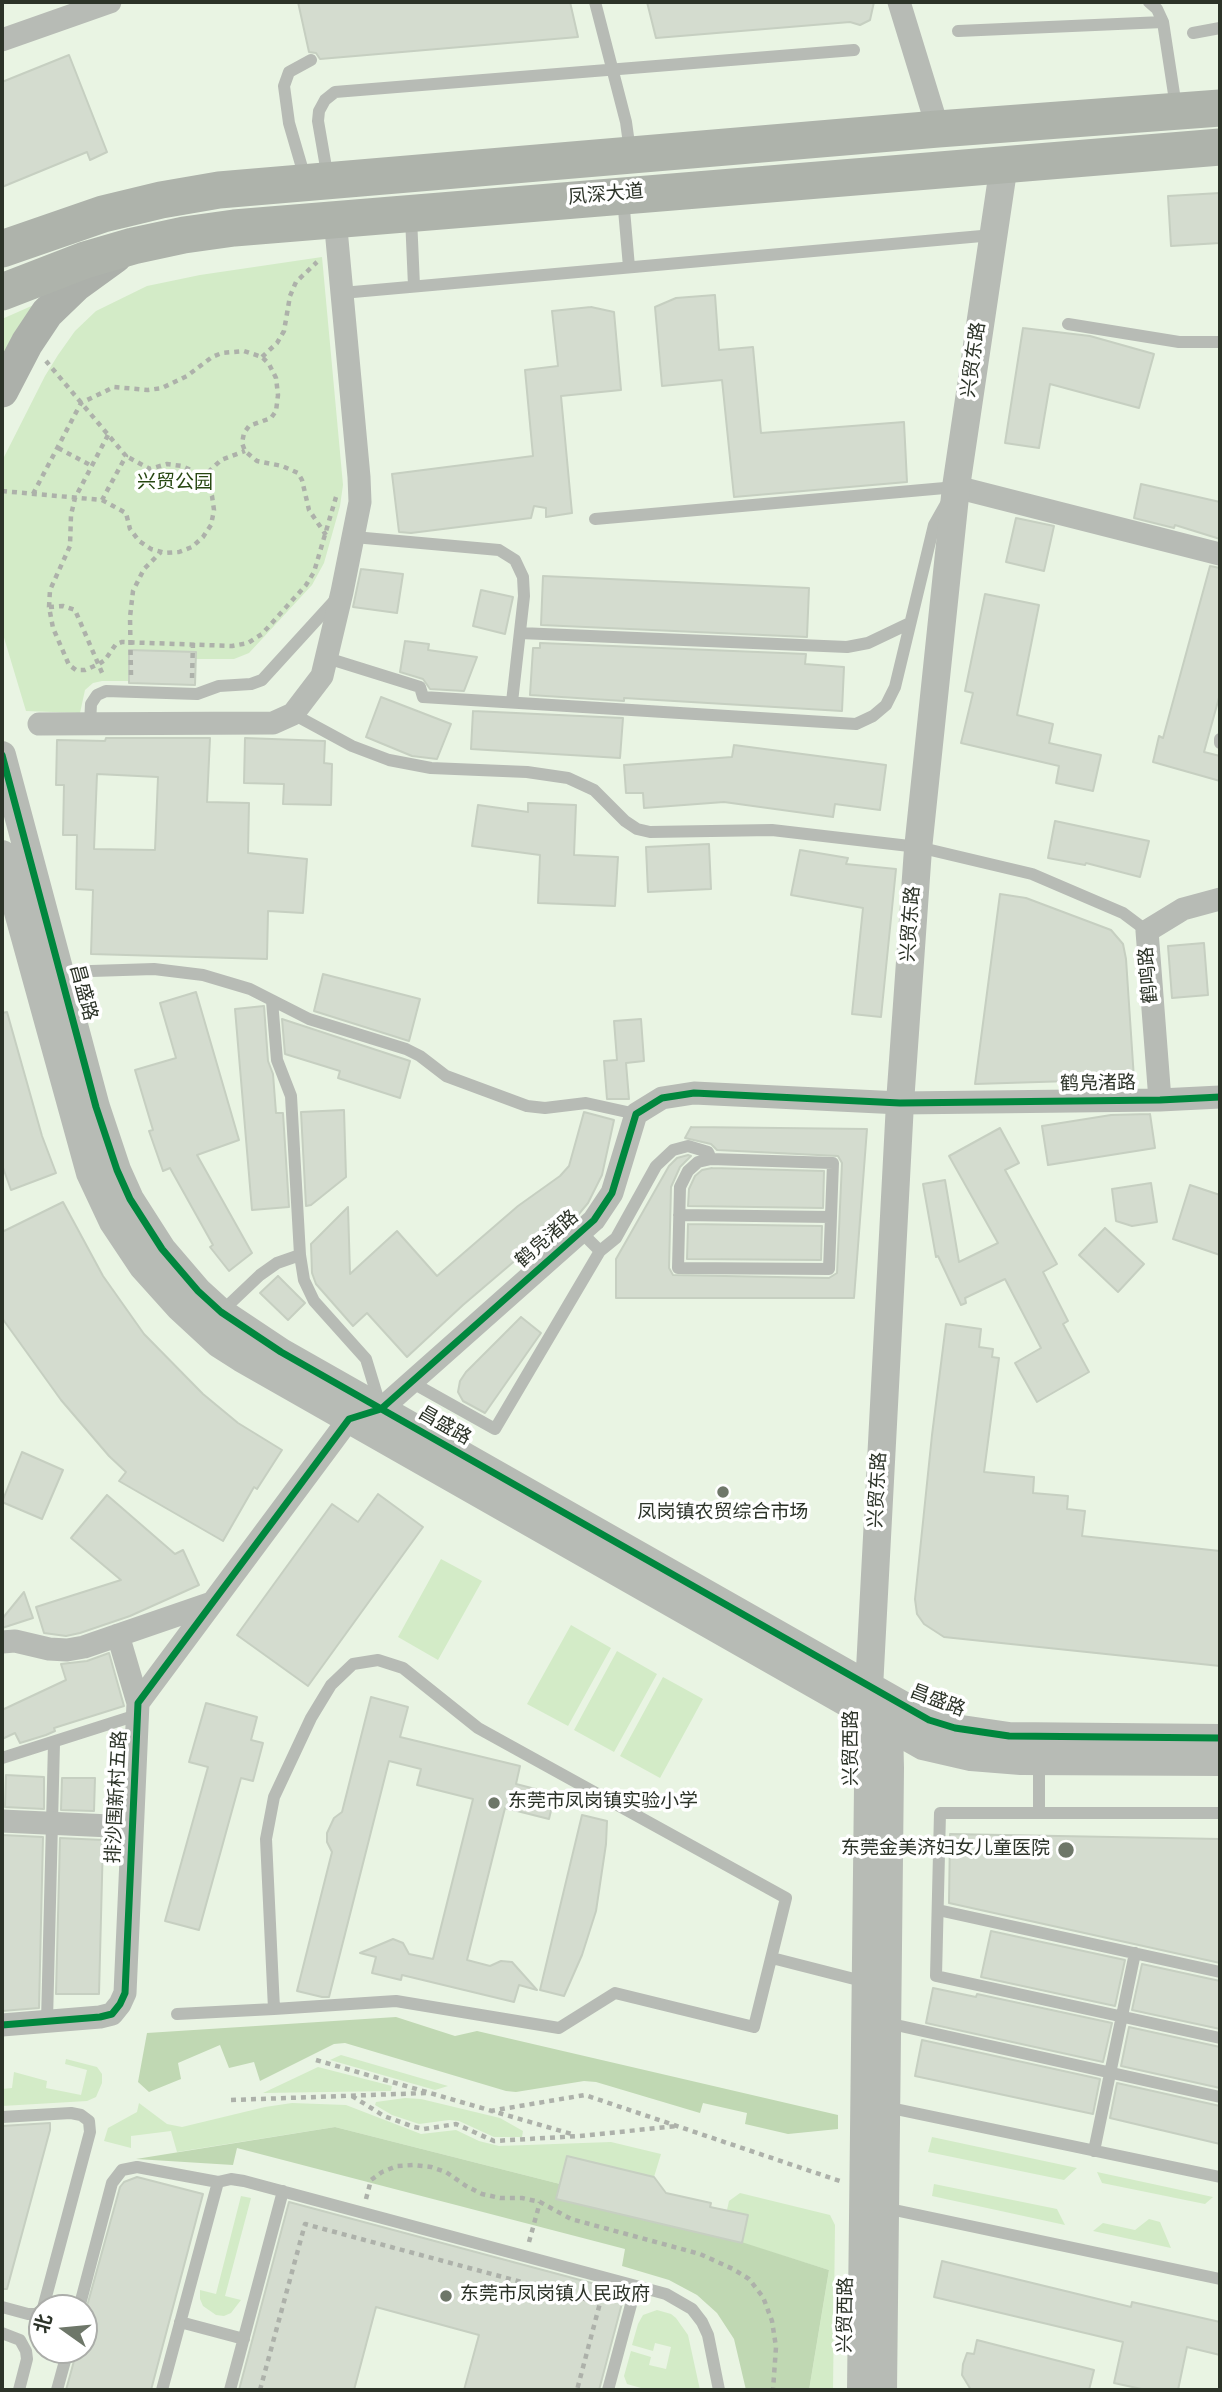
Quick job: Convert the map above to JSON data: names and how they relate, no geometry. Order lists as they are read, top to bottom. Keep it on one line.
{"streets":{"main road":["凤深大道"],"street":["兴贸东路","鹤鸣路","昌盛路","鹤凫渚路","兴贸西路","排沙围新村五路"]},"crossings":[["凤深大道","兴贸东路"],["兴贸东路","昌盛路"],["兴贸东路","鹤凫渚路"],["兴贸东路","兴贸西路"],["鹤鸣路","鹤凫渚路"],["昌盛路","鹤凫渚路"],["昌盛路","兴贸西路"]],"parks":["兴贸公园"],"places":["凤岗镇农贸综合市场","东莞市凤岗镇实验小学","东莞金美济妇女儿童医院","东莞市凤岗镇人民政府"],"north":"left"}
